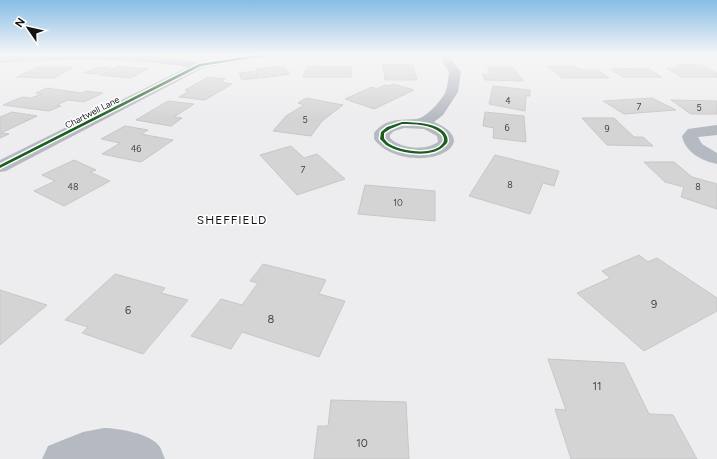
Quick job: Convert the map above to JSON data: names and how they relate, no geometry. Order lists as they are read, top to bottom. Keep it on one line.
{"streets":{"street":["Chartwell Lane"]},"districts":["SHEFFIELD"],"house_numbers":["4","7","5","5","6","9","46","7","8","48","8","10","9","6","8","11","10"],"north":"top left"}
